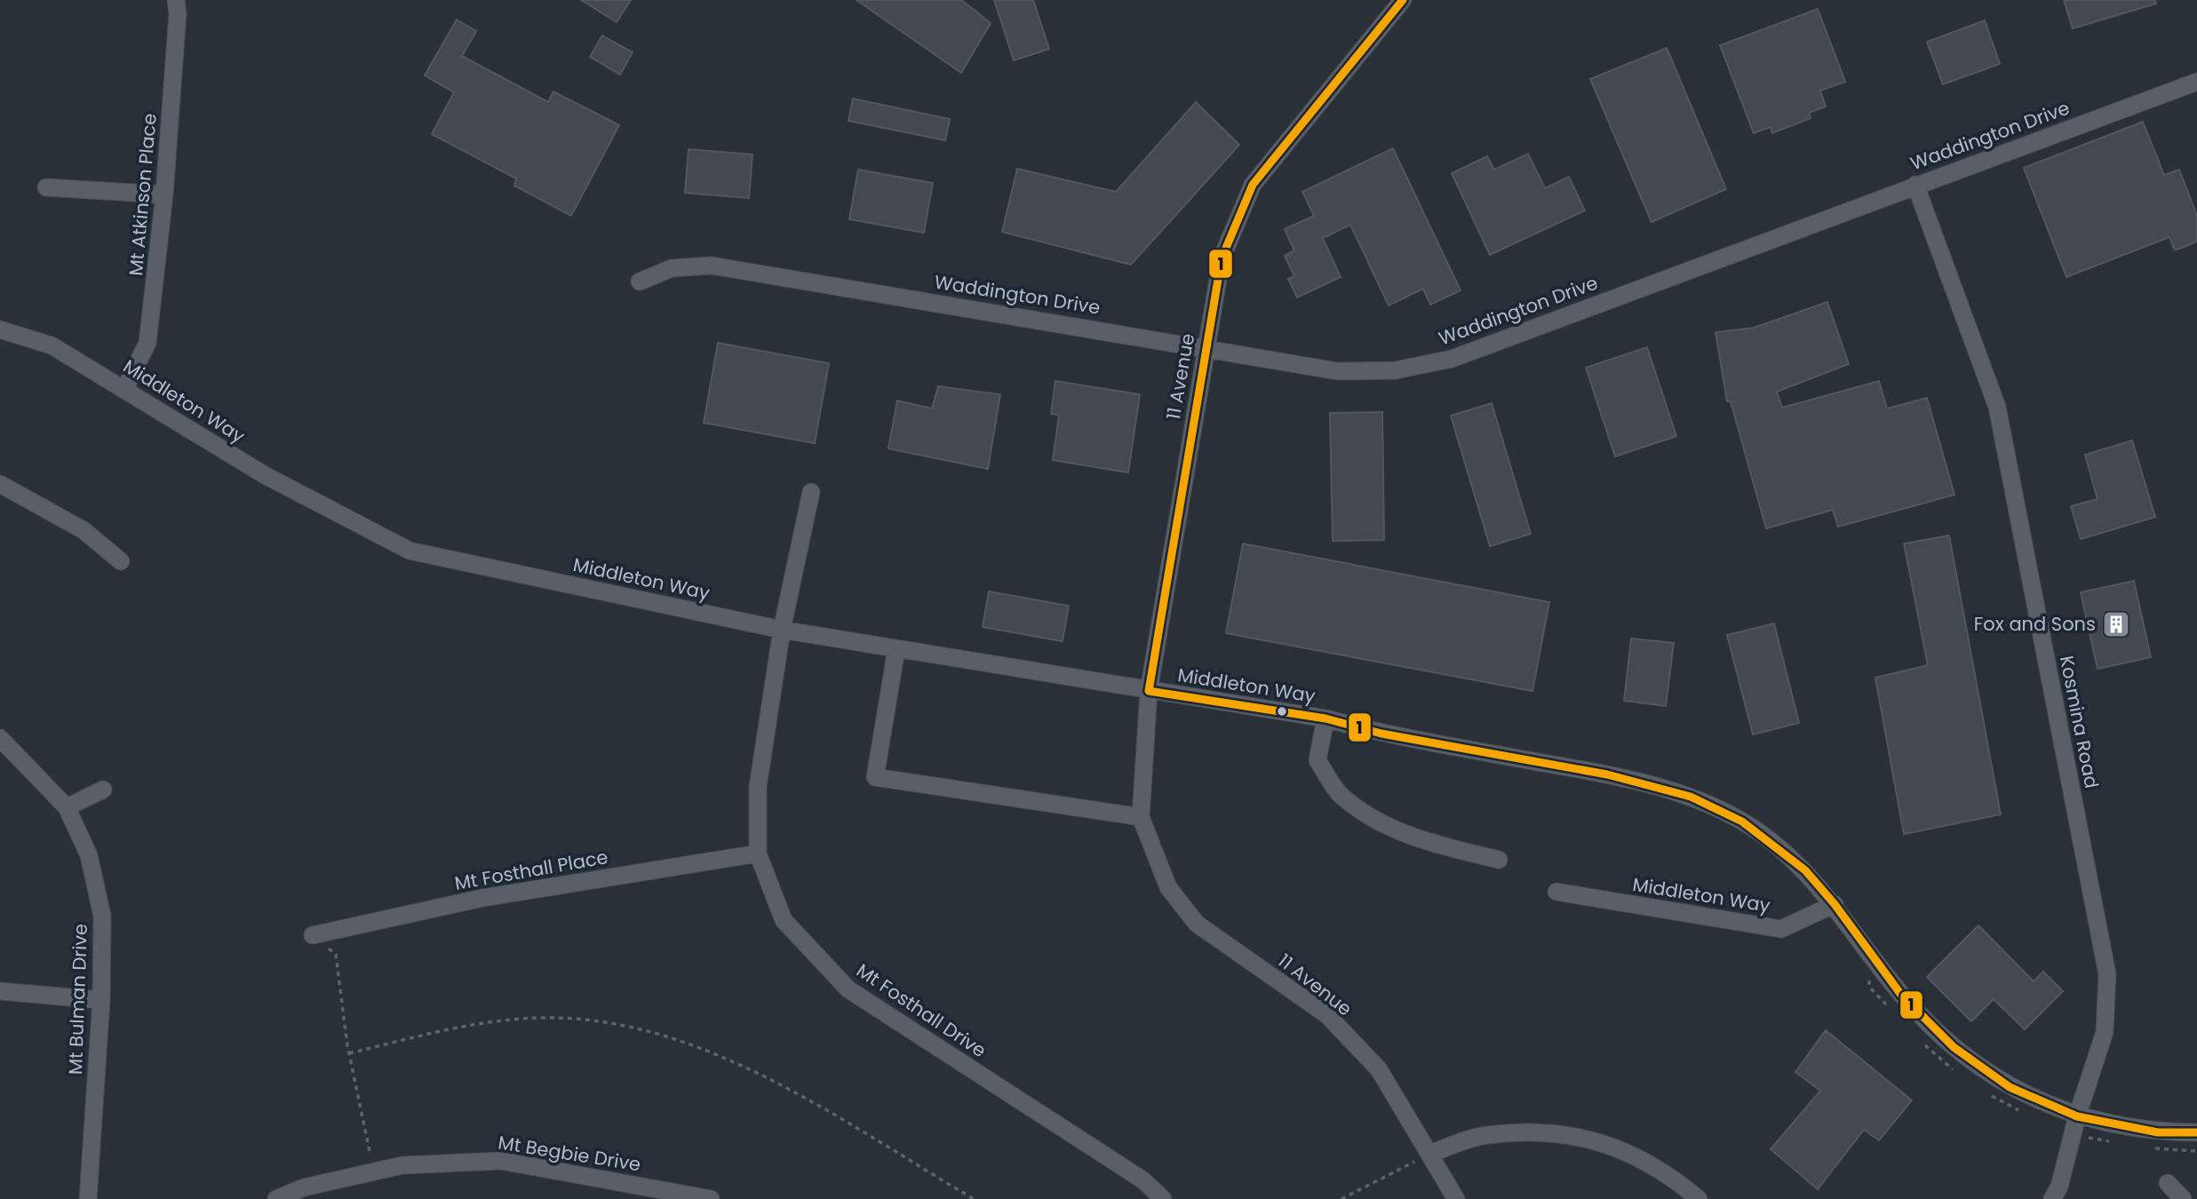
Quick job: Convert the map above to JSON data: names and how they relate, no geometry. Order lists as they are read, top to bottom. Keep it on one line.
{"streets":{"street":["Waddington Drive","Mt Atkinson Place","11 Avenue","Middleton Way","Kosmina Road","Mt Fosthall Place","Mt Bulman Drive","Mt Fosthall Drive","Mt Begbie Drive"]},"crossings":[["Waddington Drive","11 Avenue"],["Waddington Drive","Kosmina Road"],["Mt Atkinson Place","Middleton Way"],["11 Avenue","Middleton Way"],["Middleton Way","Kosmina Road"],["Middleton Way","Mt Fosthall Drive"],["Mt Fosthall Place","Mt Fosthall Drive"]],"places":{"building":["Fox and Sons"]},"lines":["transit line 1"]}
